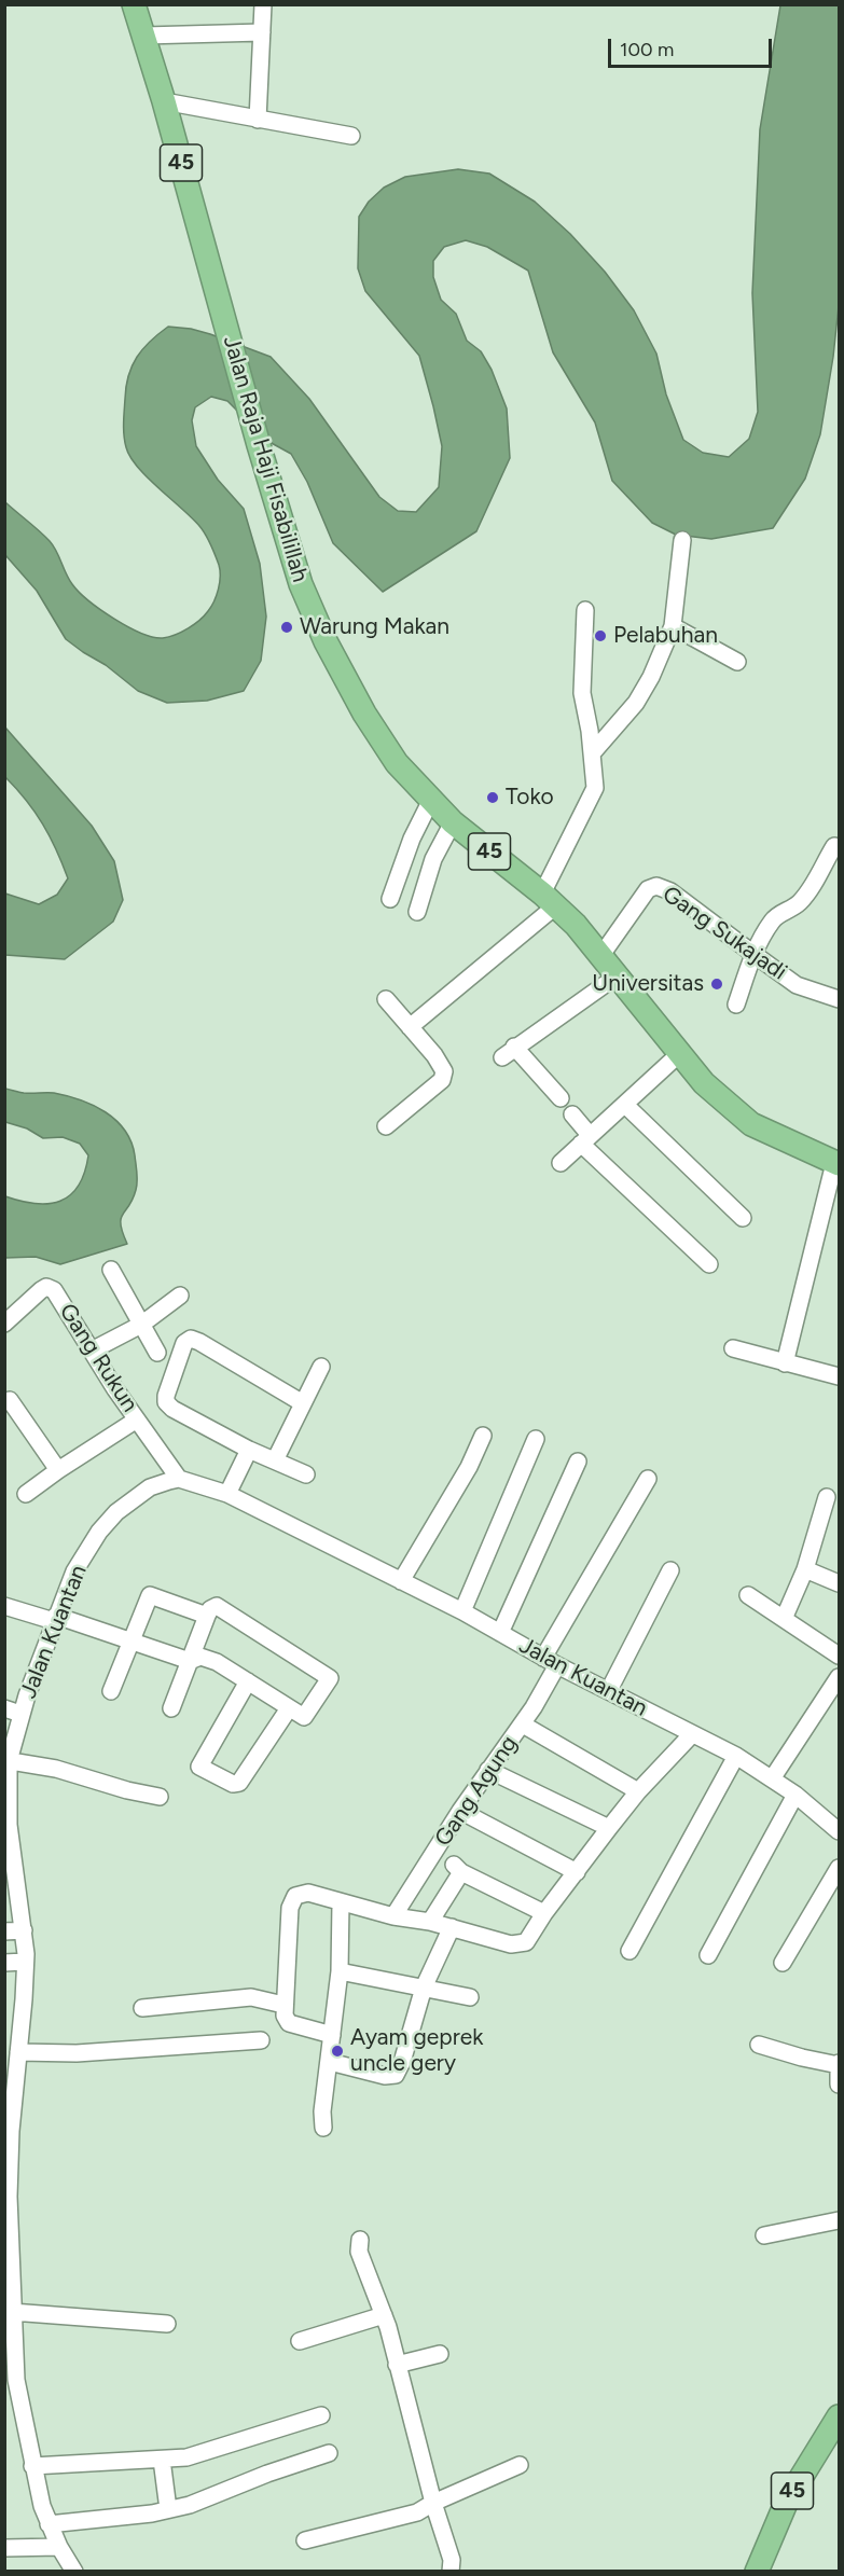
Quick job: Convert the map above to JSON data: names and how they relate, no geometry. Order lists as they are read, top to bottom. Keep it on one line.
{"streets":{"highway":["45","Jalan Raja Haji Fisabilillah"],"street":["Gang Sukajadi","Gang Rukun","Jalan Kuantan","Gang Agung"]},"crossings":[["Jalan Raja Haji Fisabilillah","Gang Sukajadi"],["Gang Rukun","Jalan Kuantan"],["Jalan Kuantan","Gang Agung"]],"places":["Warung Makan","Pelabuhan","Toko","Universitas","Ayam geprek uncle gery"],"scale_bar":"100 m"}
